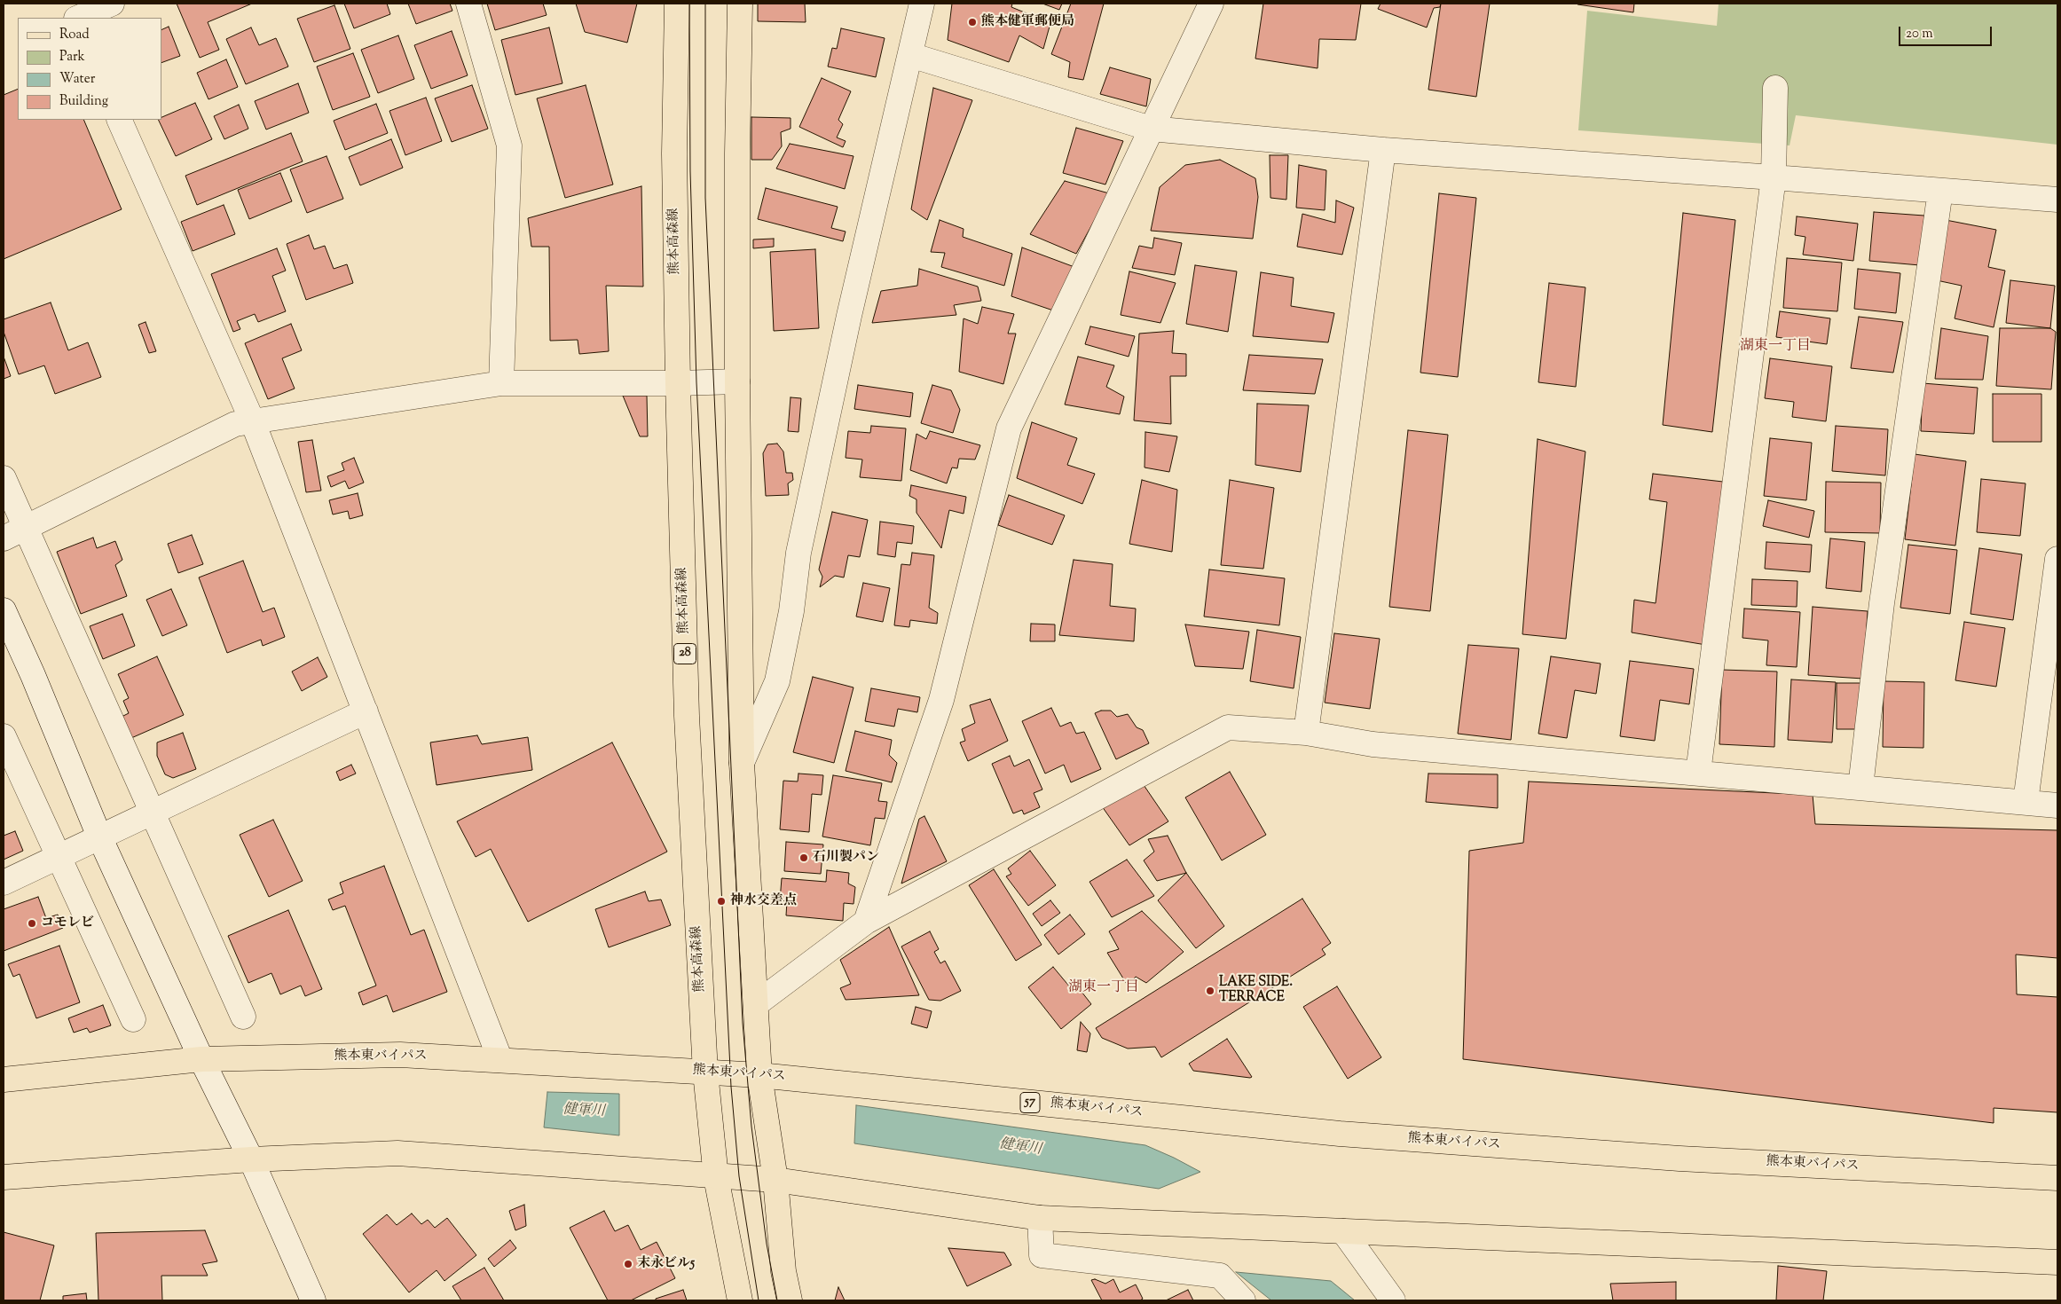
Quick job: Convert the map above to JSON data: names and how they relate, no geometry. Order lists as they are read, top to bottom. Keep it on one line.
{"streets":{"main road":["熊本高森線","28","熊本東バイパス","57"]},"crossings":[["熊本高森線","熊本東バイパス"]],"districts":["湖東一丁目","湖東一丁目"],"water":["健軍川"],"places":["熊本健軍郵便局","石川製パン","神水交差点","コモレビ","LAKE SIDE. TERRACE","末永ビル5"],"legend":["Road","Park","Water","Building"],"scale_bar":"20 m"}
